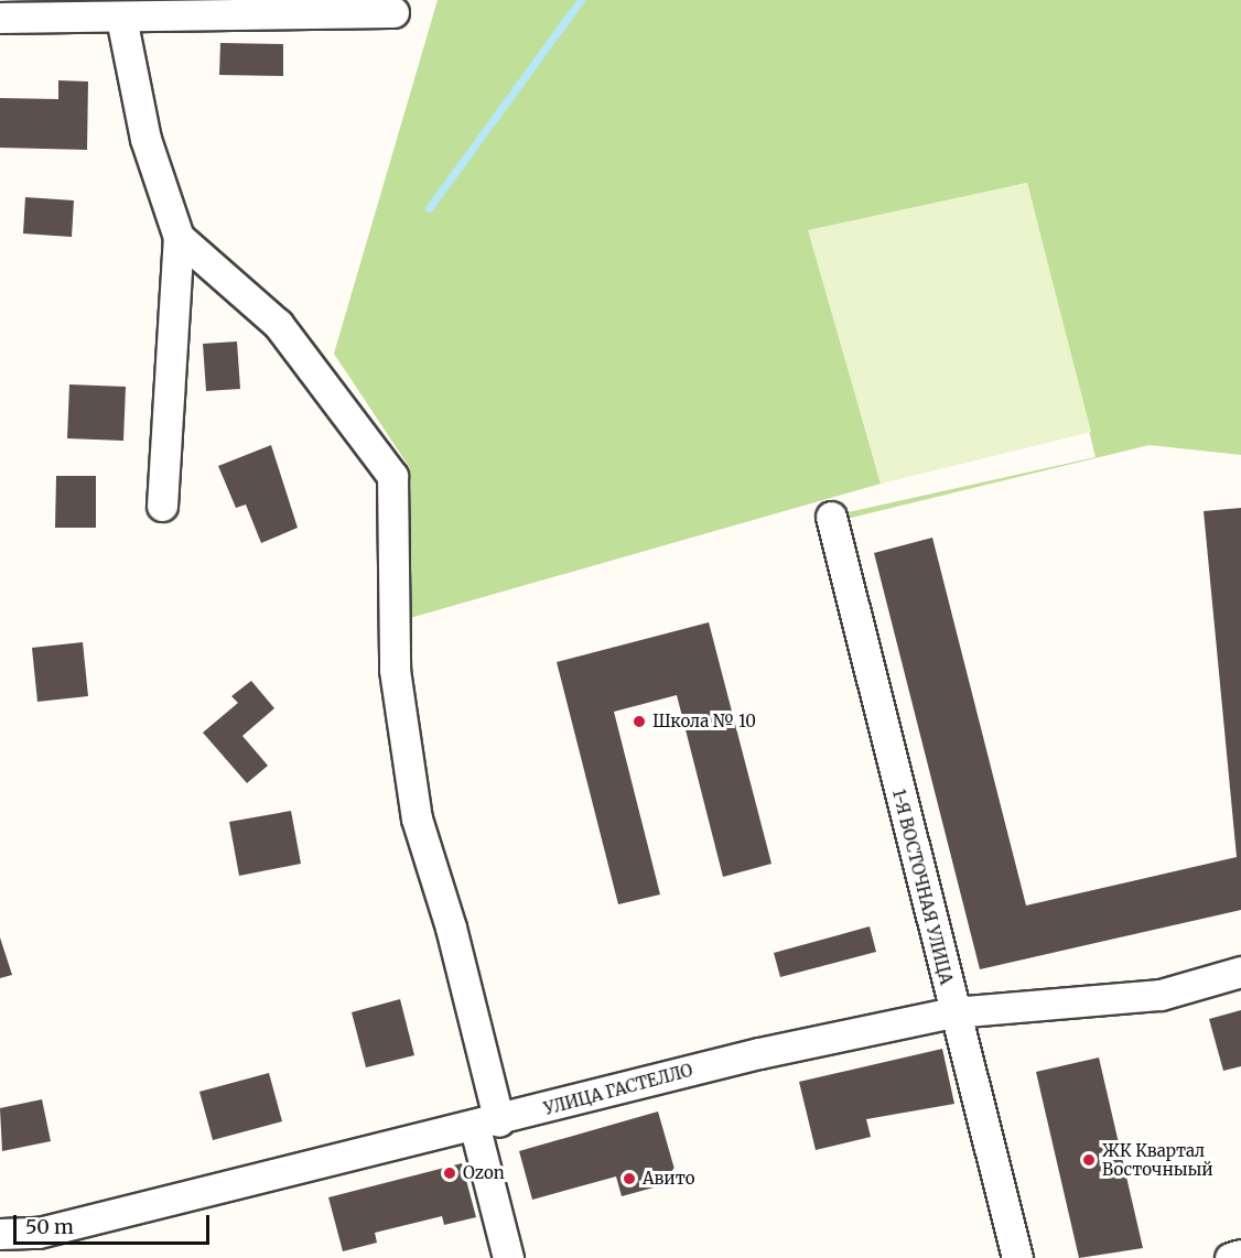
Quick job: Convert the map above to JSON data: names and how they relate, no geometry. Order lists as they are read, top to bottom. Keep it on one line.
{"streets":{"street":["1-Я ВОСТОЧНАЯ УЛИЦА","УЛИЦА ГАСТЕЛЛО"]},"crossings":[["1-Я ВОСТОЧНАЯ УЛИЦА","УЛИЦА ГАСТЕЛЛО"]],"places":["Школа № 10","ЖК Квартал Восточныый","Ozon","Авито"],"scale_bar":"50 m"}
